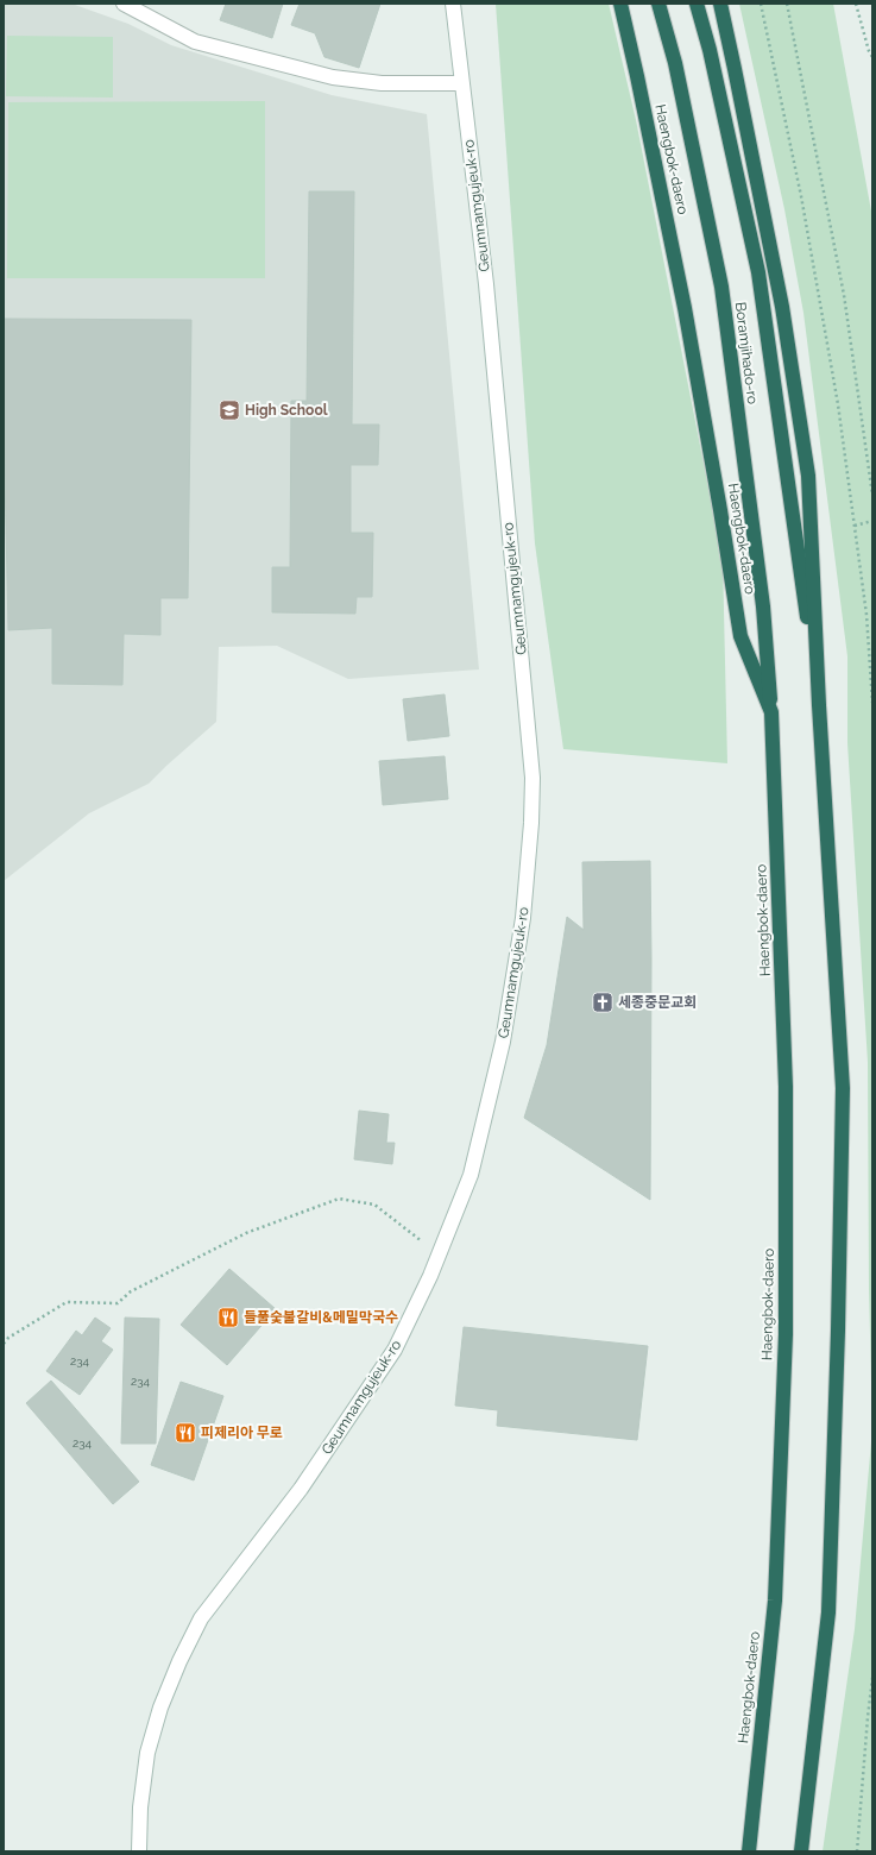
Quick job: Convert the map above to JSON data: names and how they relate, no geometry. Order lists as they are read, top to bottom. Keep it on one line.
{"streets":{"highway":["Haengbok-daero","Boramjihado-ro"],"main road":["Geumnamgujeuk-ro"]},"crossings":[["Haengbok-daero","Boramjihado-ro"]],"places":{"school or university":["High School"],"church":["세종중문교회"],"restaurant":["들풀숯불갈비&메밀막국수","피제리아 무로"]},"house_numbers":["234","234","234"]}
